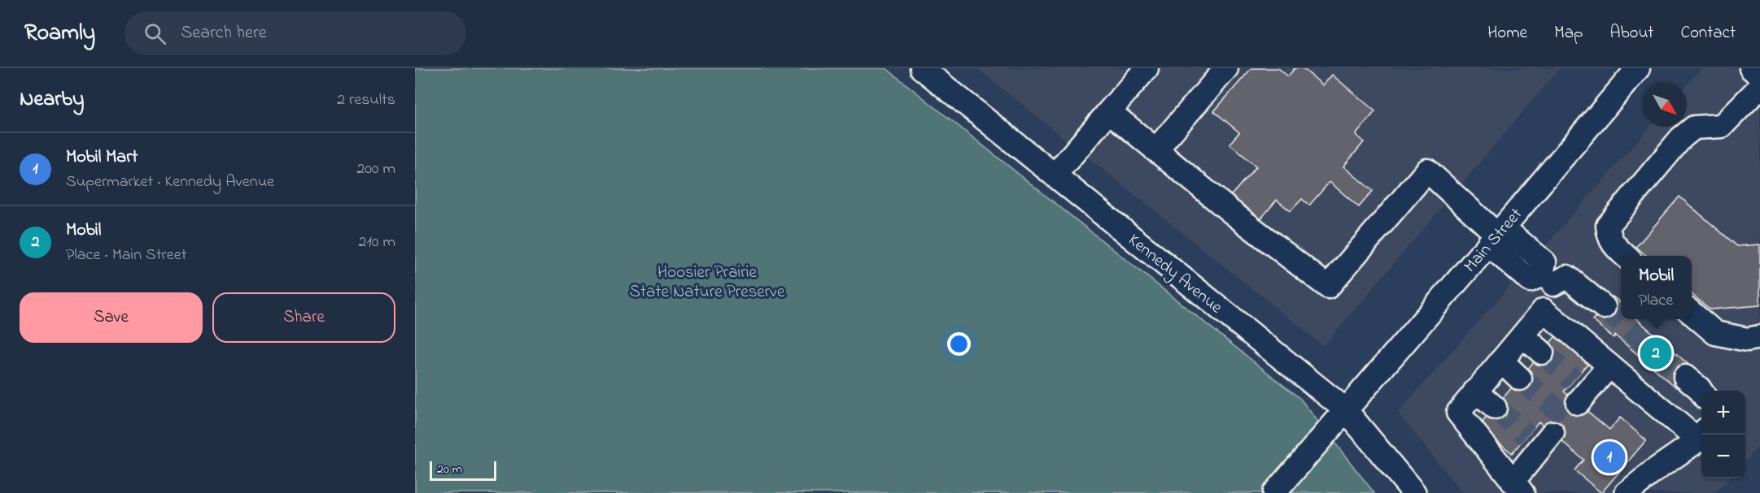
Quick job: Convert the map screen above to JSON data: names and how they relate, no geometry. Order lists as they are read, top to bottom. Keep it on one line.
{"streets":{"street":["Main Street","Kennedy Avenue"]},"crossings":[["Main Street","Kennedy Avenue"]],"parks":["Hoosier Prairie State Nature Preserve"],"scale_bar":"20 m","north":"bottom right","page":{"header":"Roamly","search":"Search here","nav":["Home","Map","About","Contact"],"heading":["Nearby","2 results"],"list":[{"mark":"1","name":"Mobil Mart","note":"Supermarket · Kennedy Avenue","value":"200 m"},{"mark":"2","name":"Mobil","note":"Place · Main Street","value":"210 m"}],"popup":["Mobil","Place"],"buttons":["Save","Share"],"pins":["2","1"],"map_buttons":["+","−"],"scale":"20 m"}}
